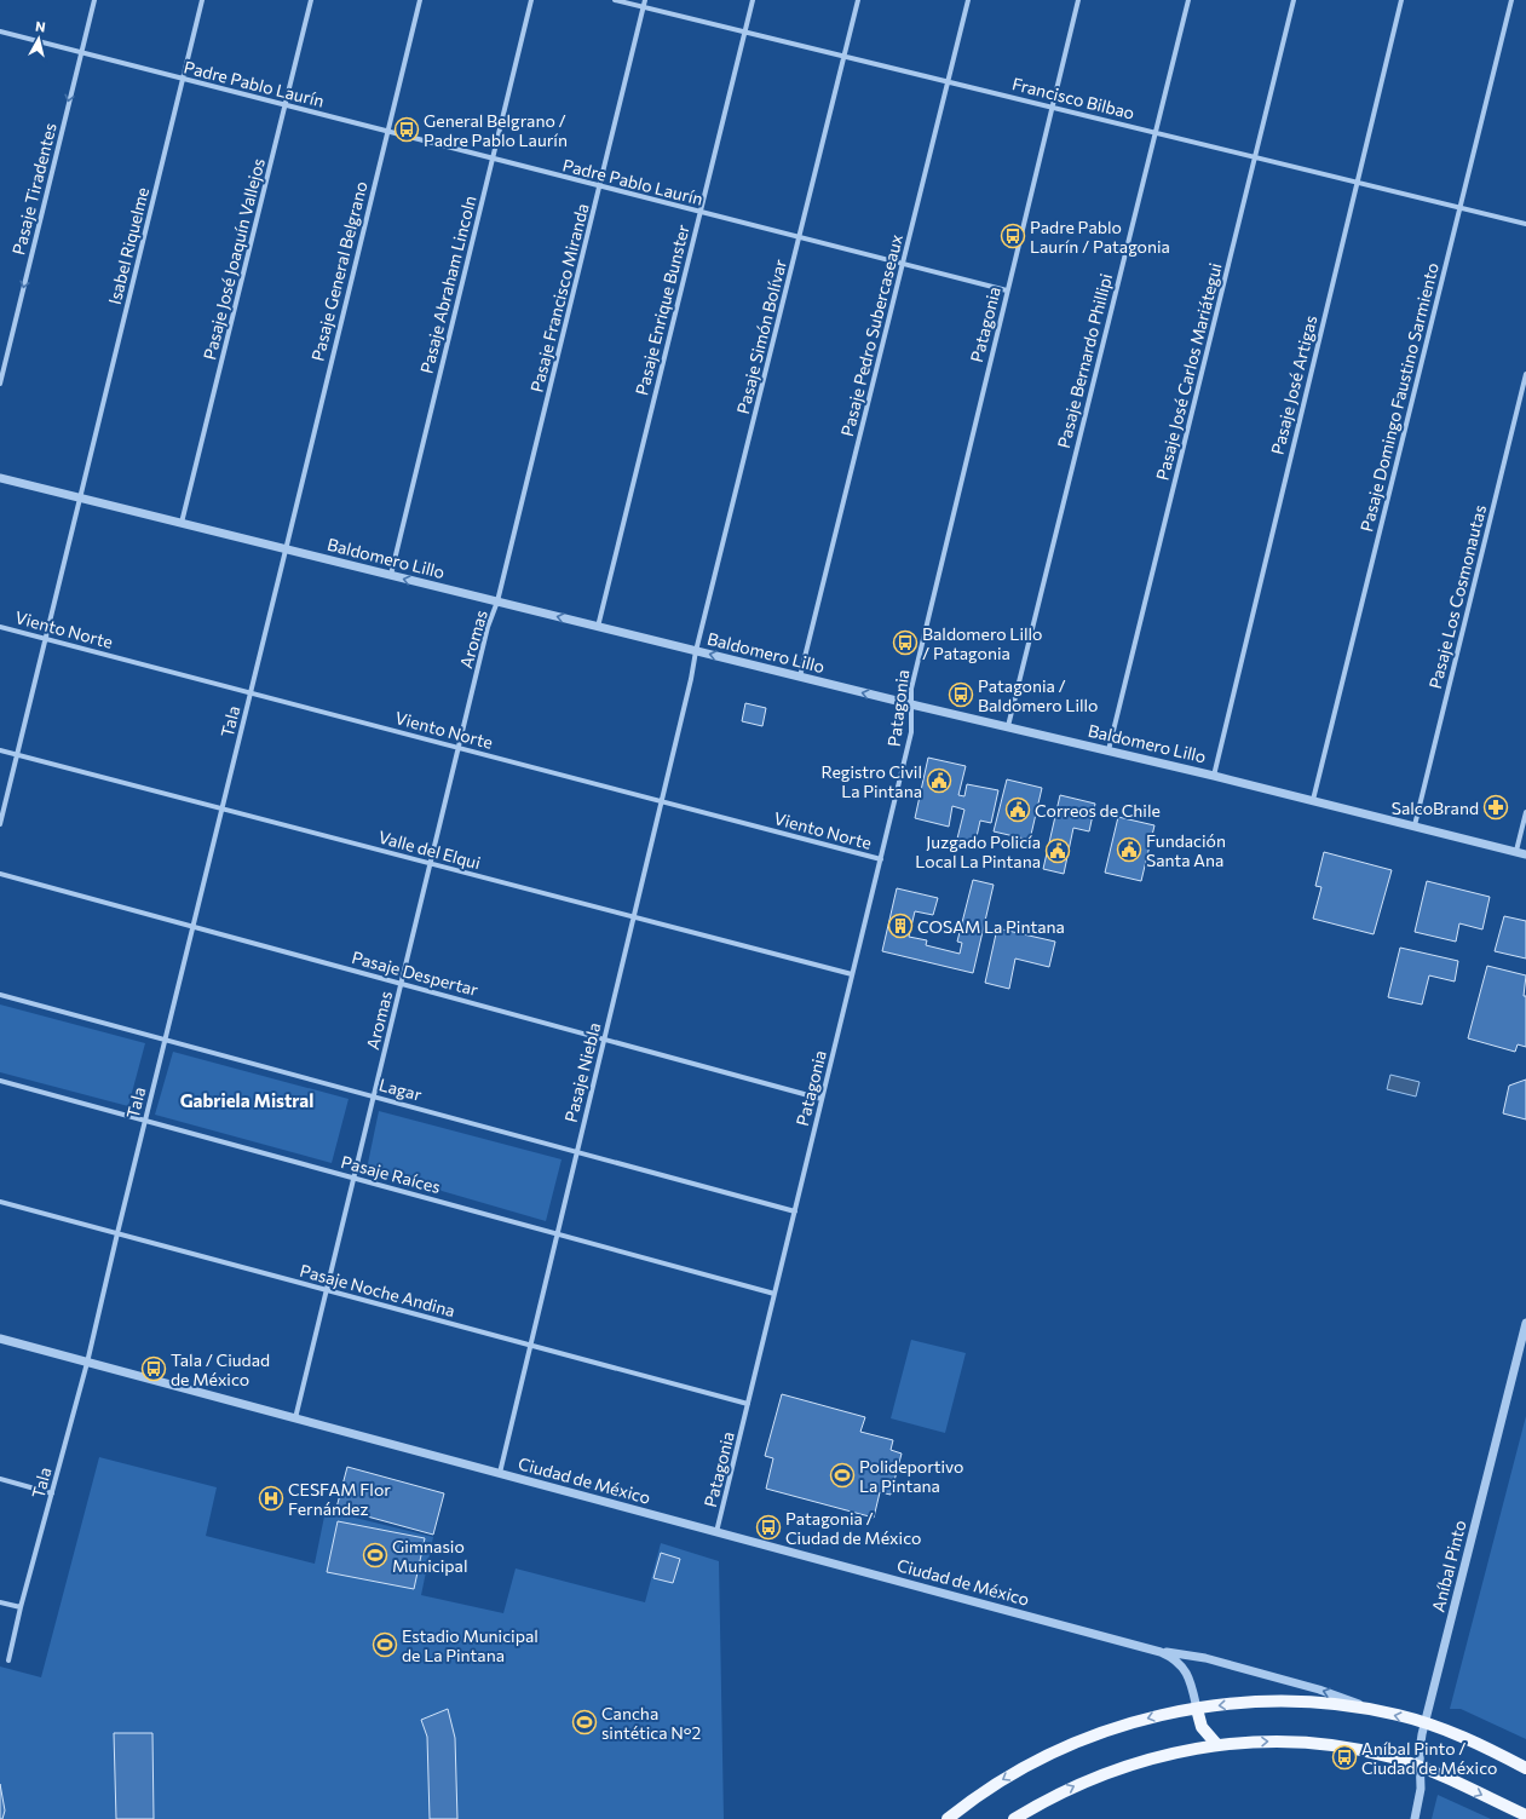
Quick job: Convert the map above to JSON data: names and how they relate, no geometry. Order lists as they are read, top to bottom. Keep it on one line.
{"streets":{"street":["Padre Pablo Laurín","Francisco Bilbao","Pasaje Tiradentes","Isabel Riquelme","Pasaje José Joaquín Vallejos","Pasaje General Belgrano","Pasaje Abraham Lincoln","Pasaje Francisco Miranda","Pasaje Enrique Bunster","Patagonia","Pasaje Pedro Subercaseaux","Pasaje Simón Bolívar","Pasaje Bernardo Phillipi","Pasaje José Carlos Mariátegui","Pasaje José Artigas","Pasaje Domingo Faustino Sarmiento","Baldomero Lillo","Pasaje Los Cosmonautas","Viento Norte","Aromas","Tala","Valle del Elqui","Pasaje Despertar","Pasaje Niebla","Lagar","Pasaje Raíces","Pasaje Noche Andina","Ciudad de México","Aníbal Pinto"]},"crossings":[["Padre Pablo Laurín","Pasaje Tiradentes"],["Padre Pablo Laurín","Isabel Riquelme"],["Padre Pablo Laurín","Pasaje José Joaquín Vallejos"],["Padre Pablo Laurín","Pasaje General Belgrano"],["Padre Pablo Laurín","Pasaje Abraham Lincoln"],["Padre Pablo Laurín","Pasaje Francisco Miranda"],["Padre Pablo Laurín","Pasaje Enrique Bunster"],["Padre Pablo Laurín","Patagonia"],["Padre Pablo Laurín","Pasaje Pedro Subercaseaux"],["Padre Pablo Laurín","Pasaje Simón Bolívar"],["Francisco Bilbao","Pasaje Francisco Miranda"],["Francisco Bilbao","Pasaje Enrique Bunster"],["Francisco Bilbao","Patagonia"],["Francisco Bilbao","Pasaje Pedro Subercaseaux"],["Francisco Bilbao","Pasaje Simón Bolívar"],["Francisco Bilbao","Pasaje Bernardo Phillipi"],["Francisco Bilbao","Pasaje José Carlos Mariátegui"],["Francisco Bilbao","Pasaje José Artigas"],["Francisco Bilbao","Pasaje Domingo Faustino Sarmiento"],["Isabel Riquelme","Baldomero Lillo"],["Isabel Riquelme","Viento Norte"],["Isabel Riquelme","Valle del Elqui"],["Pasaje José Joaquín Vallejos","Baldomero Lillo"],["Pasaje General Belgrano","Baldomero Lillo"],["Pasaje General Belgrano","Tala"],["Pasaje Abraham Lincoln","Baldomero Lillo"],["Pasaje Francisco Miranda","Baldomero Lillo"],["Pasaje Francisco Miranda","Aromas"],["Pasaje Enrique Bunster","Baldomero Lillo"],["Patagonia","Baldomero Lillo"],["Patagonia","Viento Norte"],["Patagonia","Valle del Elqui"],["Patagonia","Pasaje Despertar"],["Patagonia","Lagar"],["Patagonia","Pasaje Raíces"],["Patagonia","Pasaje Noche Andina"],["Patagonia","Ciudad de México"],["Pasaje Pedro Subercaseaux","Baldomero Lillo"],["Pasaje Simón Bolívar","Baldomero Lillo"],["Pasaje Simón Bolívar","Pasaje Niebla"],["Pasaje Bernardo Phillipi","Baldomero Lillo"],["Pasaje José Carlos Mariátegui","Baldomero Lillo"],["Pasaje José Artigas","Baldomero Lillo"],["Pasaje Domingo Faustino Sarmiento","Baldomero Lillo"],["Baldomero Lillo","Pasaje Los Cosmonautas"],["Baldomero Lillo","Aromas"],["Baldomero Lillo","Tala"],["Viento Norte","Aromas"],["Viento Norte","Tala"],["Viento Norte","Pasaje Niebla"],["Aromas","Valle del Elqui"],["Aromas","Pasaje Despertar"],["Aromas","Lagar"],["Aromas","Pasaje Raíces"],["Aromas","Pasaje Noche Andina"],["Aromas","Ciudad de México"],["Tala","Valle del Elqui"],["Tala","Pasaje Despertar"],["Tala","Lagar"],["Tala","Pasaje Raíces"],["Tala","Pasaje Noche Andina"],["Tala","Ciudad de México"],["Valle del Elqui","Pasaje Niebla"],["Pasaje Despertar","Pasaje Niebla"],["Pasaje Niebla","Lagar"],["Pasaje Niebla","Pasaje Raíces"],["Pasaje Niebla","Pasaje Noche Andina"],["Pasaje Niebla","Ciudad de México"]],"one_way":["Pasaje Tiradentes"],"districts":["Gabriela Mistral"],"places":{"bus stop":["General Belgrano / Padre Pablo Laurín","Padre Pablo Laurín / Patagonia","Baldomero Lillo / Patagonia","Patagonia / Baldomero Lillo","Tala / Ciudad de México","Patagonia / Ciudad de México","Aníbal Pinto / Ciudad de México"],"public building":["Registro Civil La Pintana","Correos de Chile","Fundación Santa Ana","Juzgado Policía Local La Pintana"],"pharmacy":["SalcoBrand"],"building":["COSAM La Pintana"],"sports":["Polideportivo La Pintana","Gimnasio Municipal","Estadio Municipal de La Pintana","Cancha sintética N°2"],"hospital":["CESFAM Flor Fernández"]},"north":"top"}
